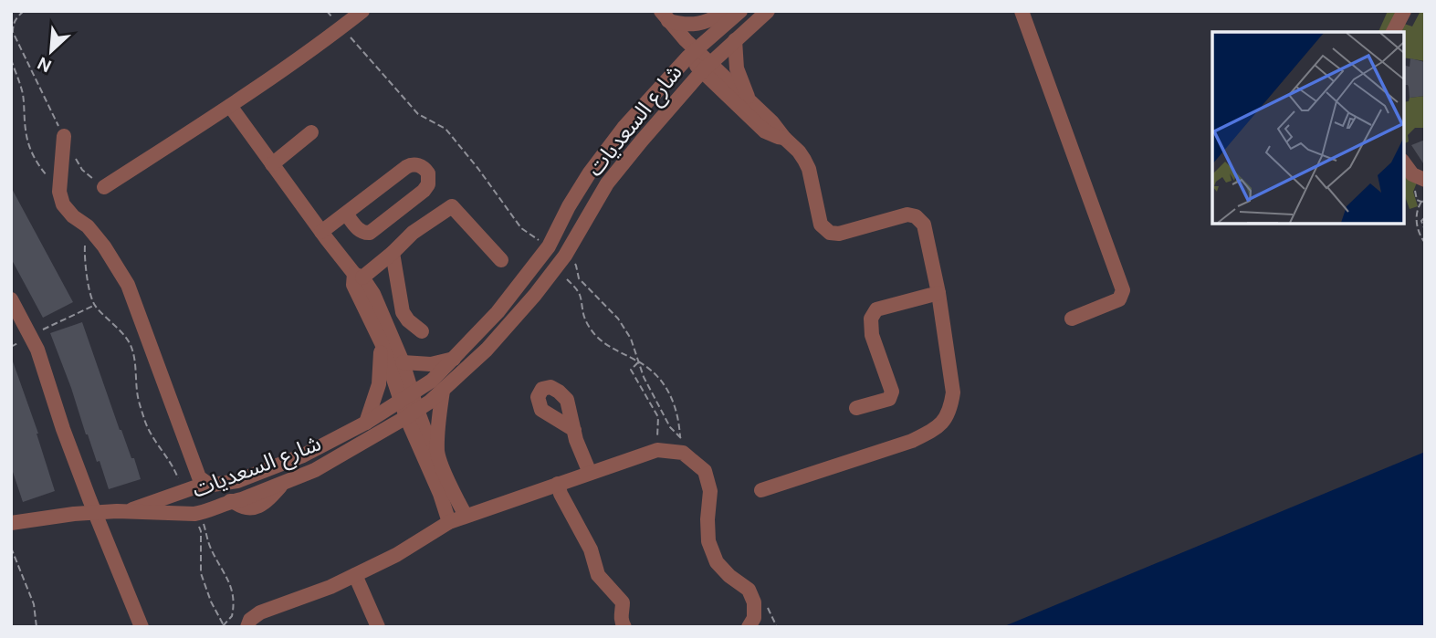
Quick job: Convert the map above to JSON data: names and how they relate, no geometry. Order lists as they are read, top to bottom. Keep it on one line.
{"streets":{"street":["شارع السعديات"]},"north":"bottom left"}
